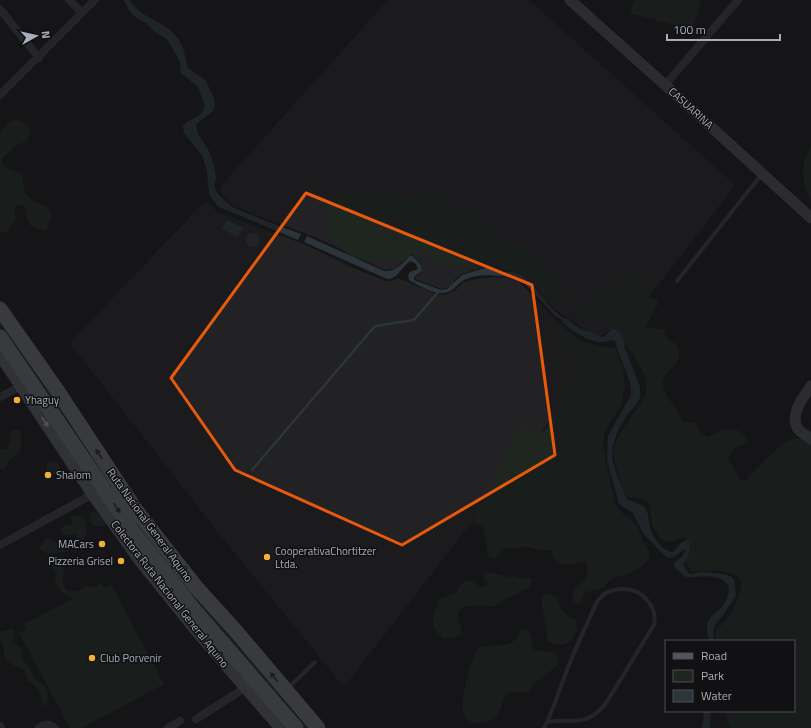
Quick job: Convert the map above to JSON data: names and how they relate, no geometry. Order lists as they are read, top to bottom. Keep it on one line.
{"streets":{"highway":["Ruta Nacional General Aquino"],"main road":["Colectora Ruta Nacional General Aquino"],"street":["CASUARINA"]},"places":["Yhaguy","Shalom","MACars","CooperativaChortitzer Ltda.","Pizzeria Grisel","Club Porvenir"],"legend":["Road","Park","Water"],"scale_bar":"100 m","north":"right"}
